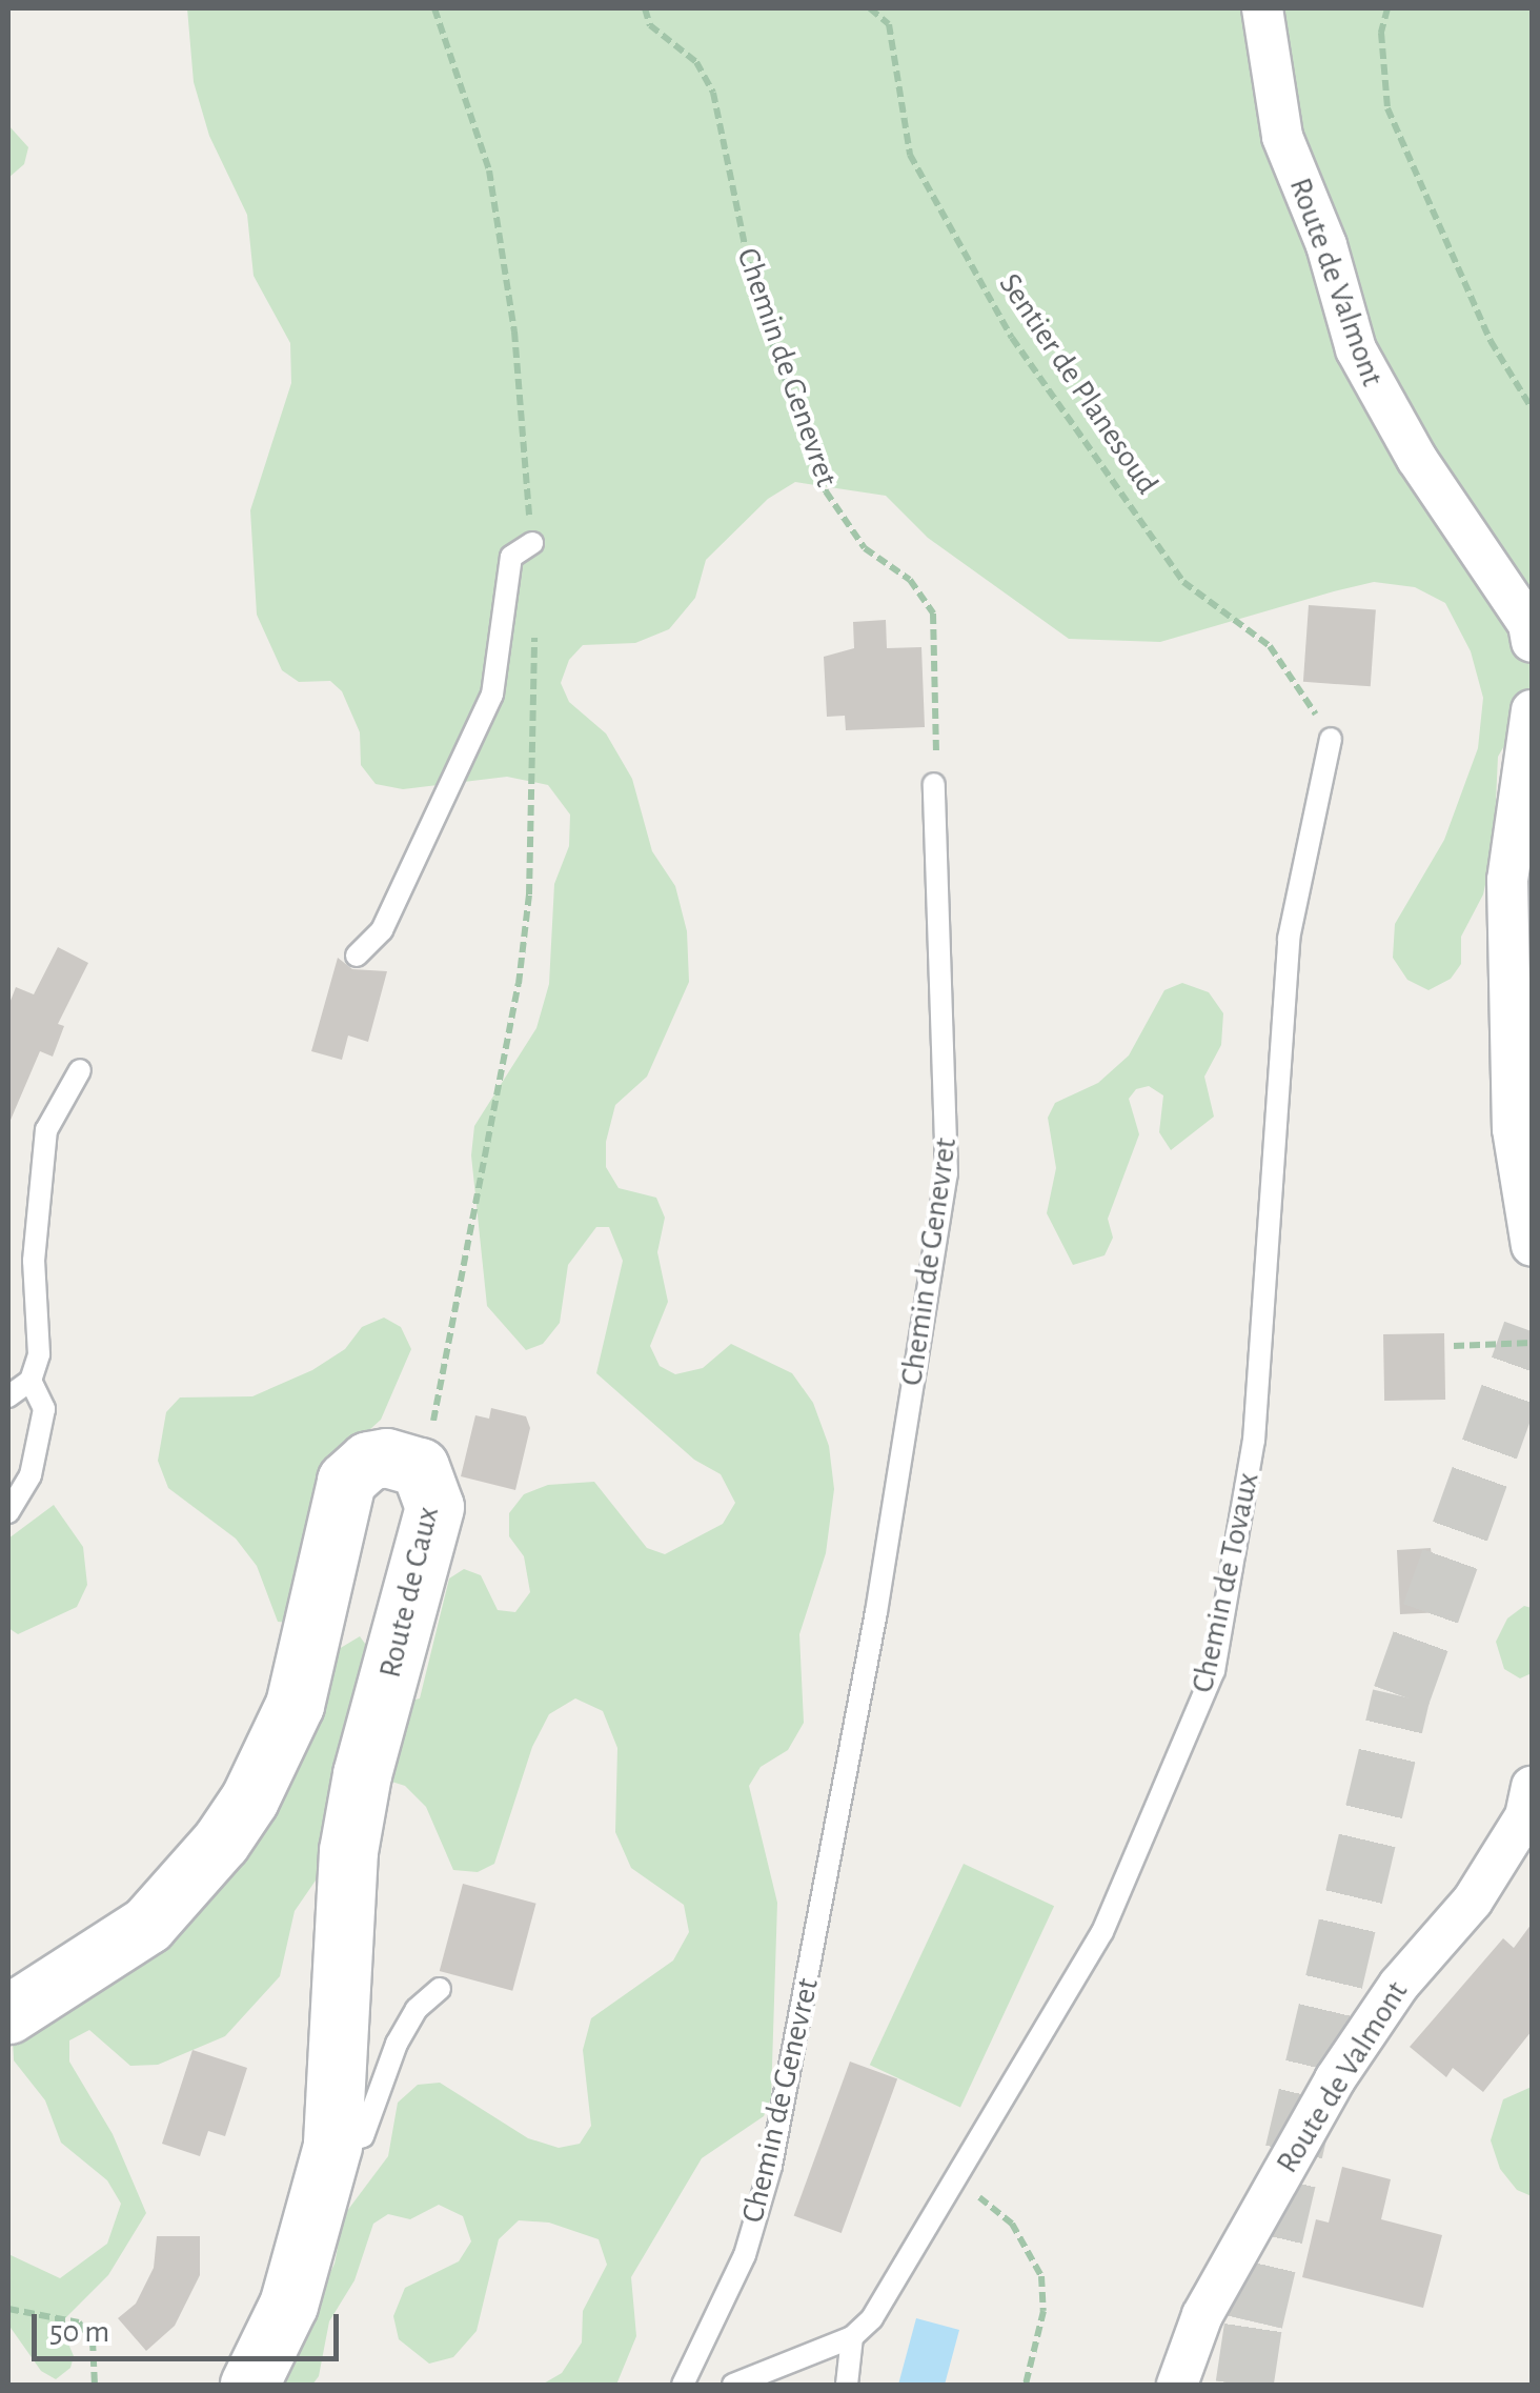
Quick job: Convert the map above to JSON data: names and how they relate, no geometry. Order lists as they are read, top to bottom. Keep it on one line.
{"streets":{"street":["Route de Valmont","Route de Caux"],"lane":["Chemin de Genevret","Chemin de Tovaux"],"path":["Sentier de Planesoud"]},"crossings":[["Sentier de Planesoud","Chemin de Tovaux"]],"scale_bar":"50 m"}
